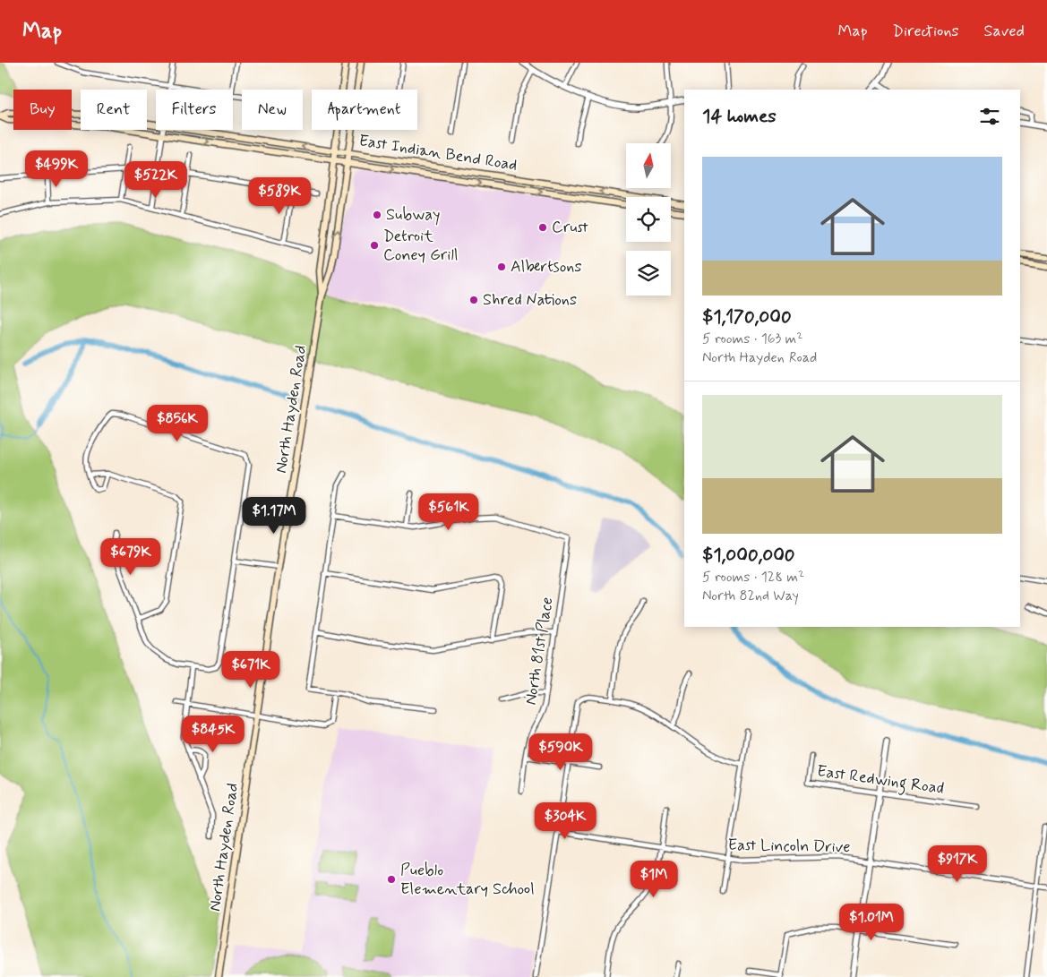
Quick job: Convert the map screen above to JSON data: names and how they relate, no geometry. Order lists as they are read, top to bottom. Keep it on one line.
{"streets":{"main road":["East Indian Bend Road","North Hayden Road"],"street":["North 81st Place","East Redwing Road","East Lincoln Drive"]},"crossings":[["East Indian Bend Road","North Hayden Road"]],"places":["Subway","Crust","Detroit Coney Grill","Albertsons","Shred Nations","Pueblo Elementary School"],"north":"top","page":{"header":"Map","nav":["Map","Directions","Saved"],"chip":["Buy","Rent","Filters","New","Apartment"],"heading":"14 homes","list":[{"name":"$1,170,000","note":"5 rooms · 163 m² · North Hayden Road"},{"name":"$1,000,000","note":"5 rooms · 128 m² · North 82nd Way"}],"price":["$499K","$522K","$589K","$856K","$561K","$1.17M","$679K","$671K","$845K","$590K","$304K","$917K","$1M","$1.01M"]}}
